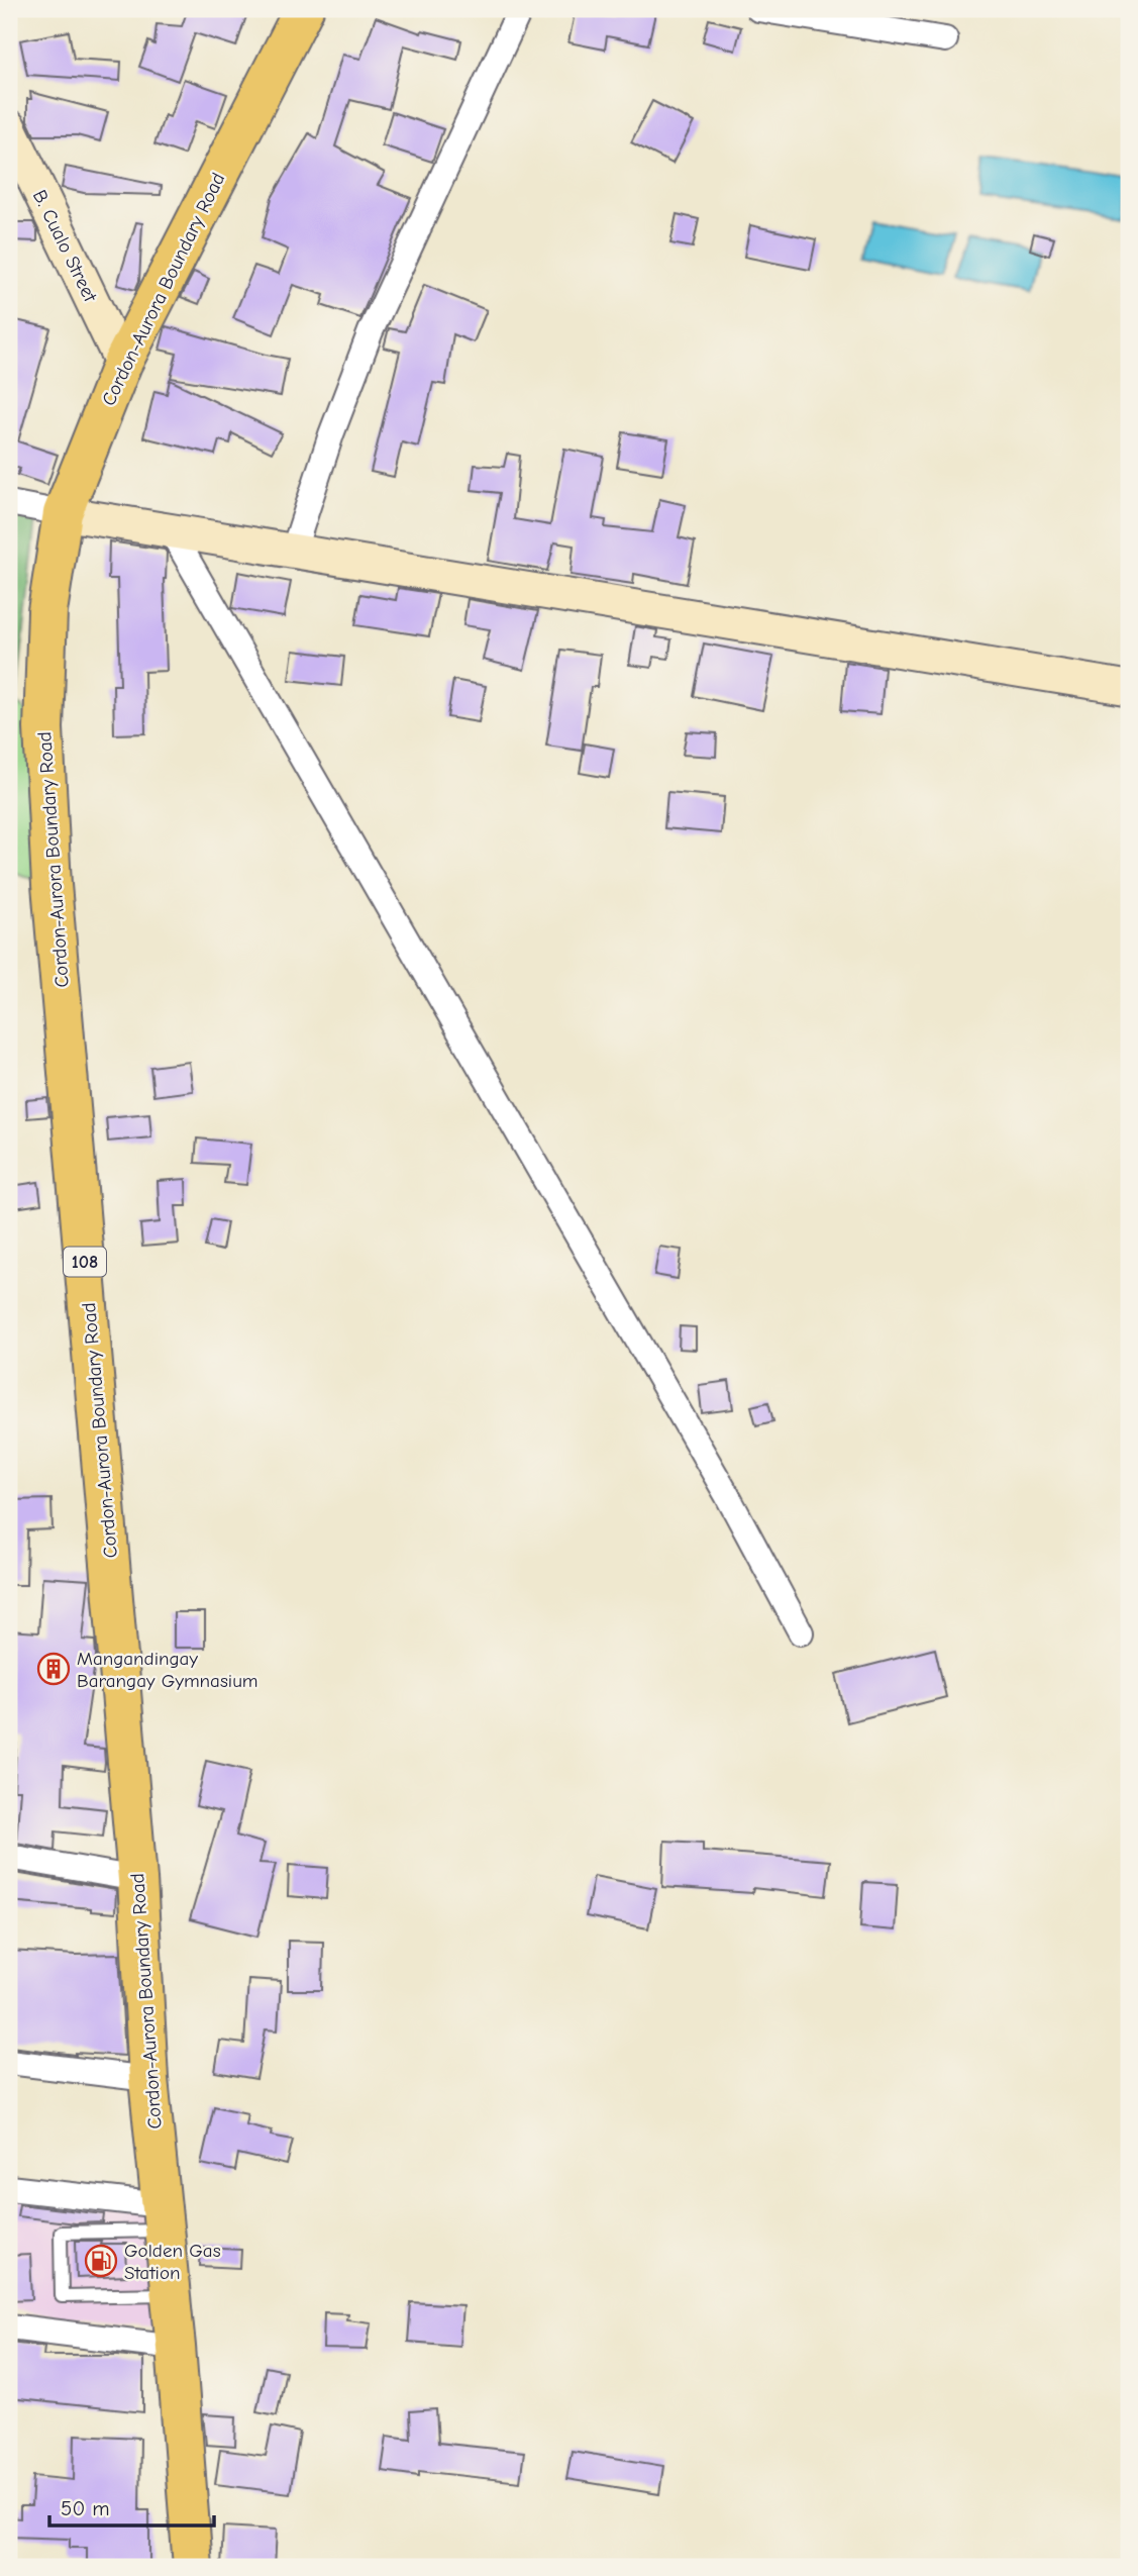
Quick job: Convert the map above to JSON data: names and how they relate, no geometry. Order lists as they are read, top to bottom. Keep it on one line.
{"streets":{"main road":["Cordon-Aurora Boundary Road","108"],"street":["B. Cualo Street"]},"crossings":[["B. Cualo Street","Cordon-Aurora Boundary Road"]],"places":{"building":["Mangandingay Barangay Gymnasium"],"fuel station":["Golden Gas Station"]},"scale_bar":"50 m"}
